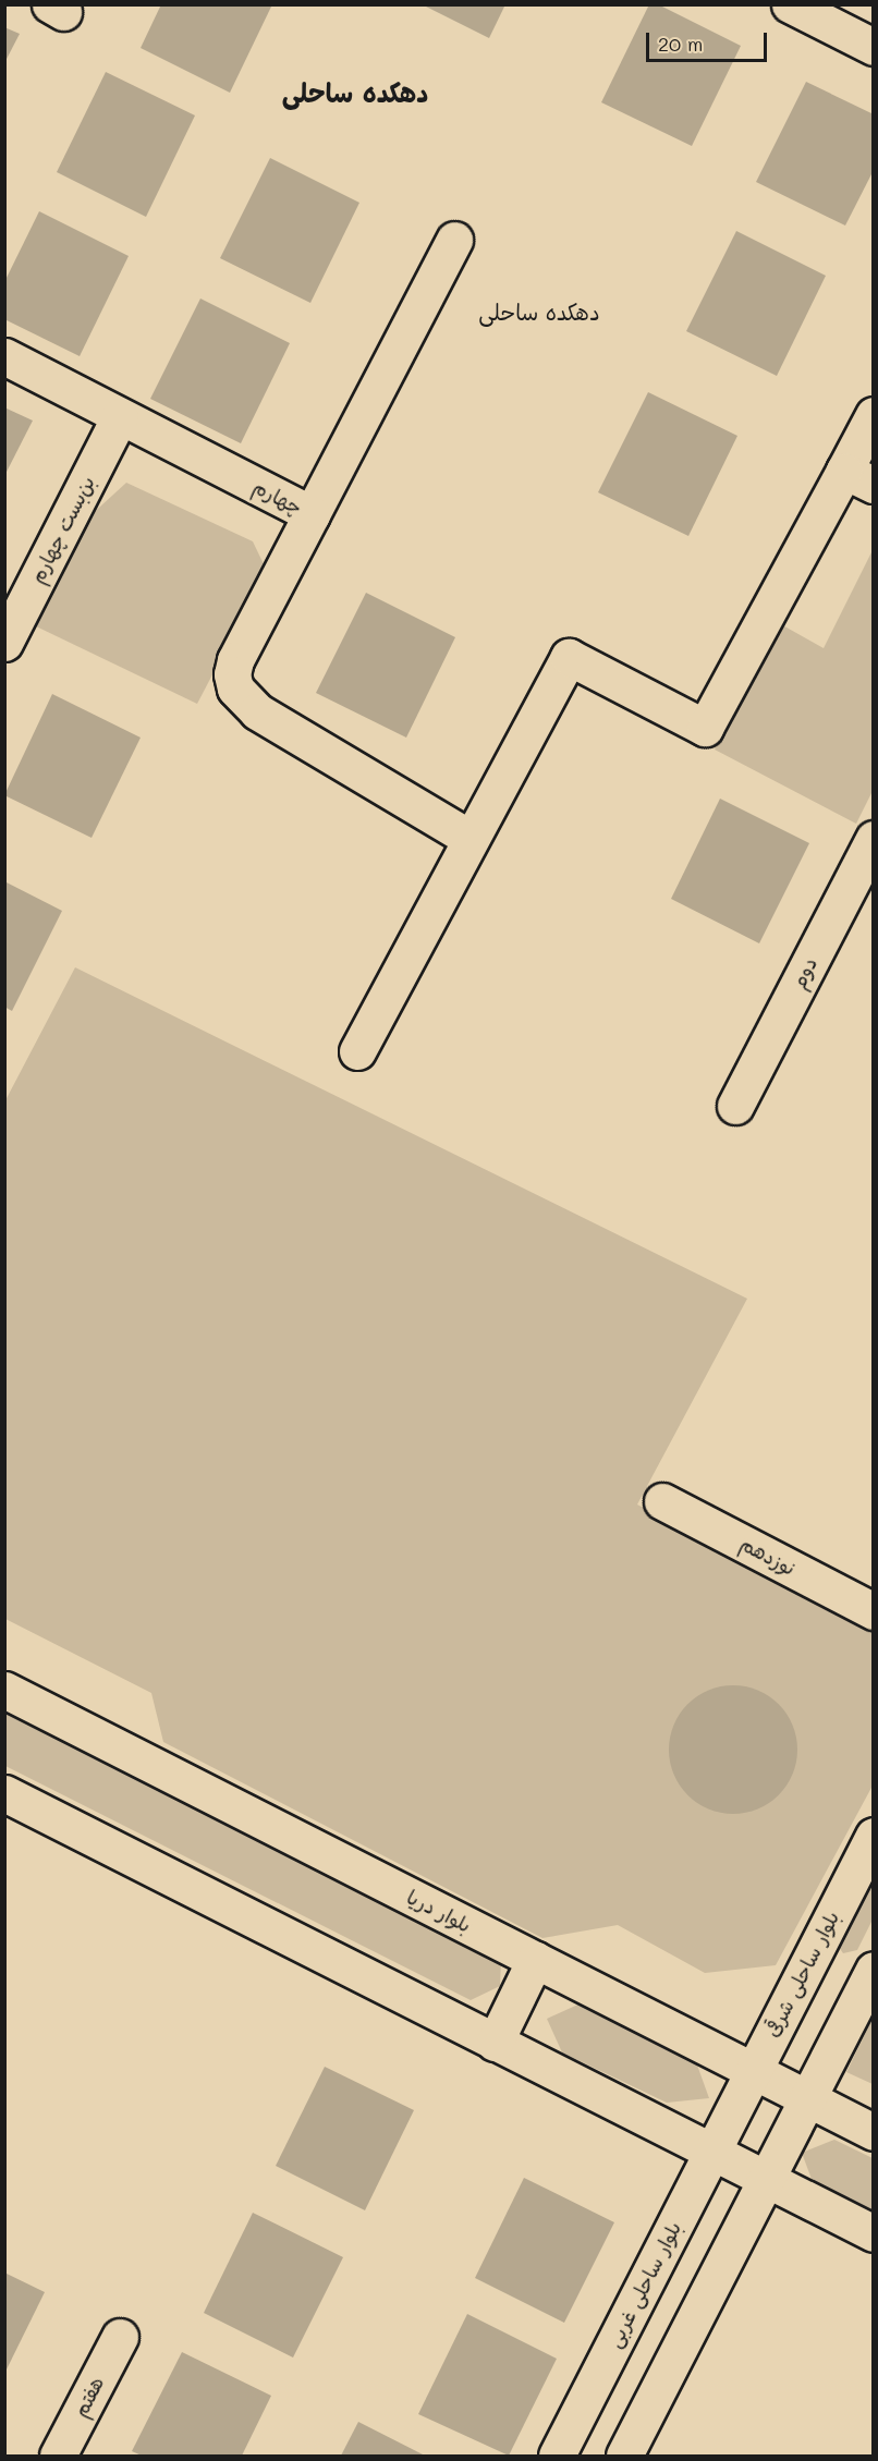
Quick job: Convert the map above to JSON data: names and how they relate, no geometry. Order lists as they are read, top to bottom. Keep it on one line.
{"streets":{"street":["چهارم","بن‌بست چهارم","دوم","نوزدهم","بلوار دریا","بلوار ساحلی شرقی","بلوار ساحلی غربی","هفتم"]},"crossings":[["چهارم","بن‌بست چهارم"],["بلوار دریا","بلوار ساحلی شرقی"],["بلوار ساحلی شرقی","بلوار ساحلی غربی"]],"districts":["دهکده ساحلی","دهکده ساحلی"],"scale_bar":"20 m"}
